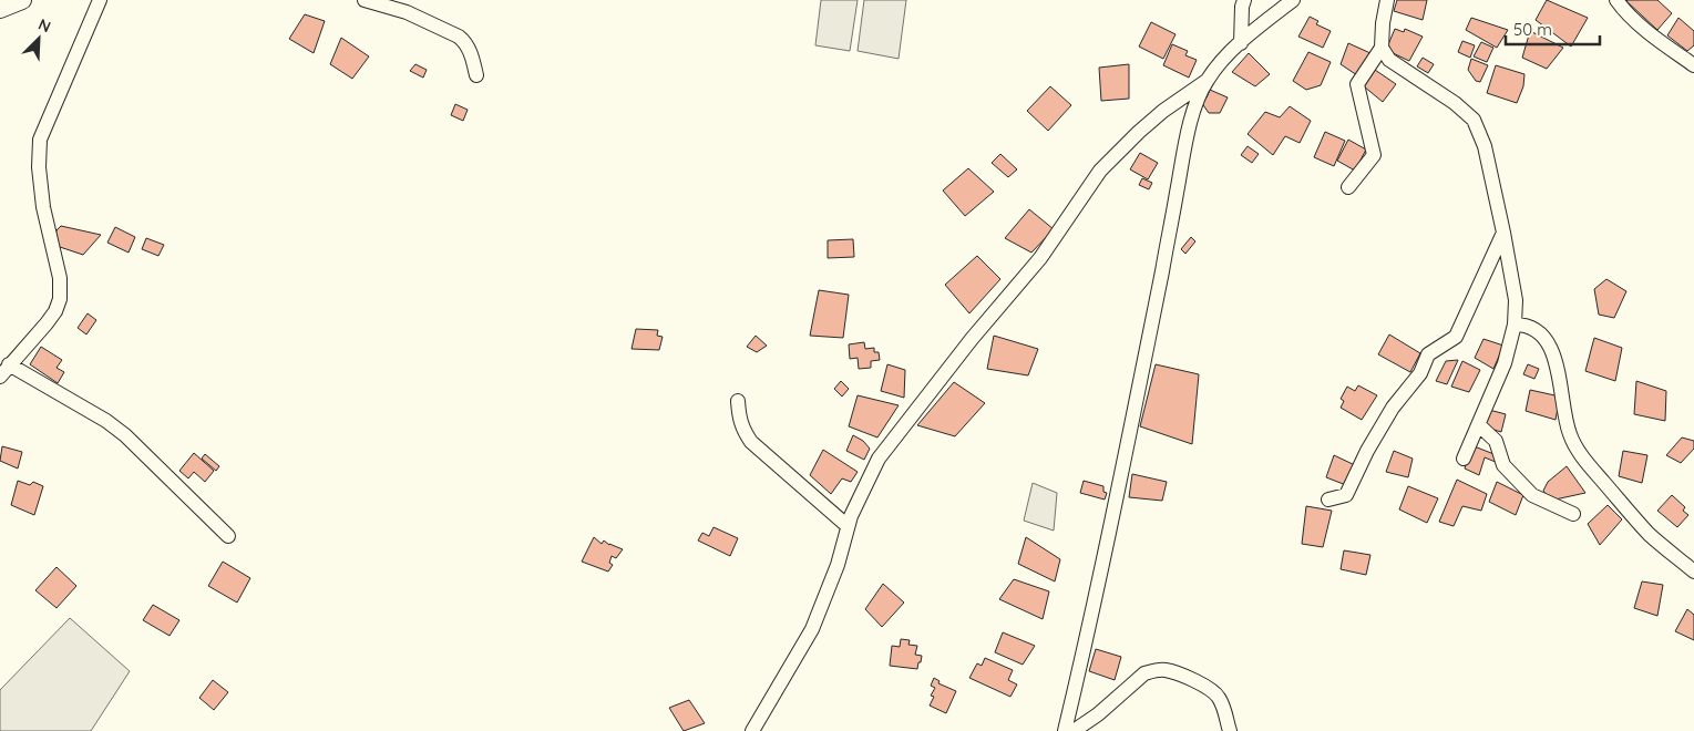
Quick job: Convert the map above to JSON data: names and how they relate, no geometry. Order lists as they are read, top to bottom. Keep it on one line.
{"scale_bar":"50 m","north":"top right"}
